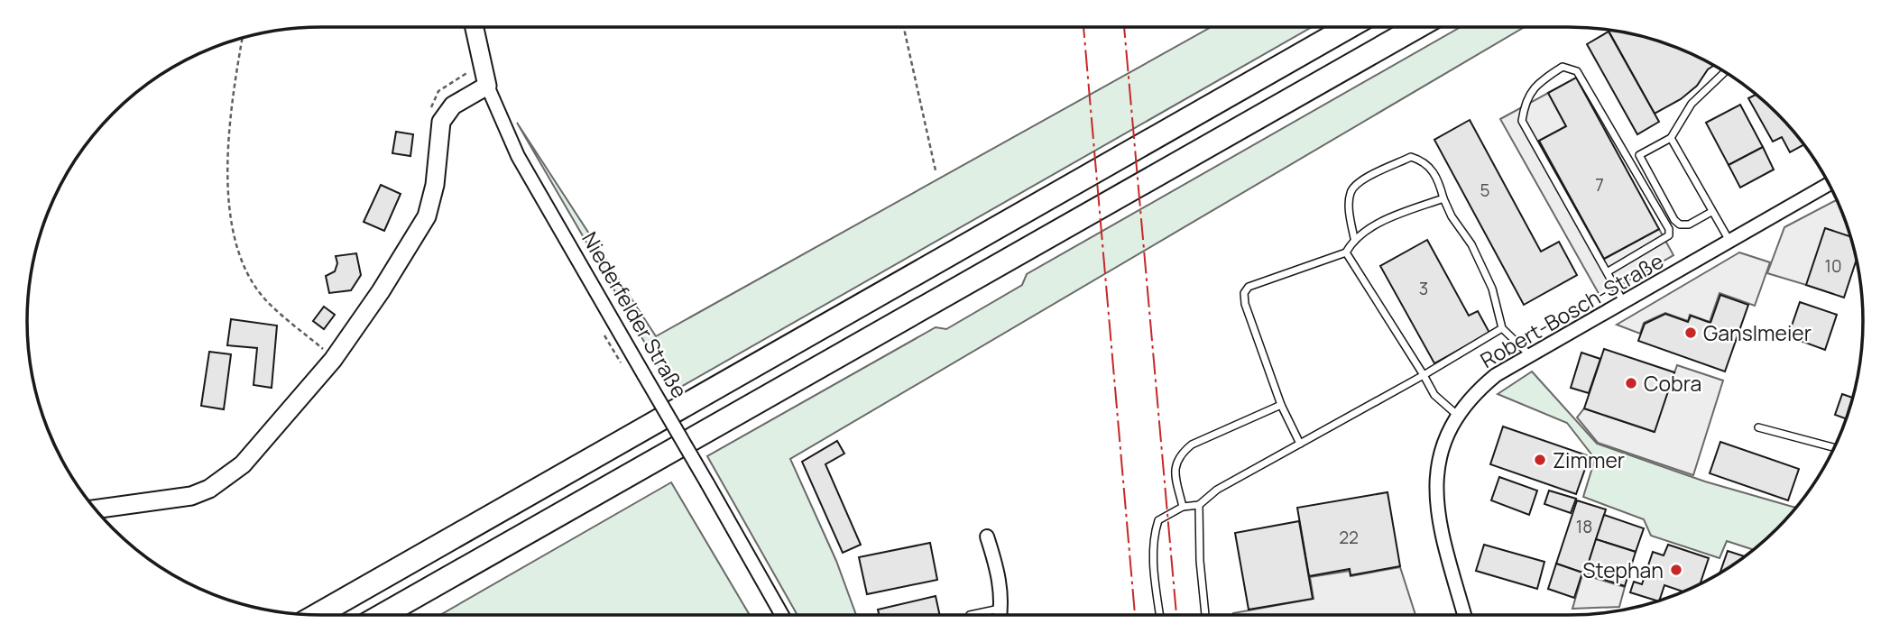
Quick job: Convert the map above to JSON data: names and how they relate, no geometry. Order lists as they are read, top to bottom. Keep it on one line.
{"streets":{"street":["Robert-Bosch-Straße","Niederfelder Straße"]},"places":["Ganslmeier","Cobra","Zimmer","Stephan"],"house_numbers":["7","5","10","3","18","22"]}
